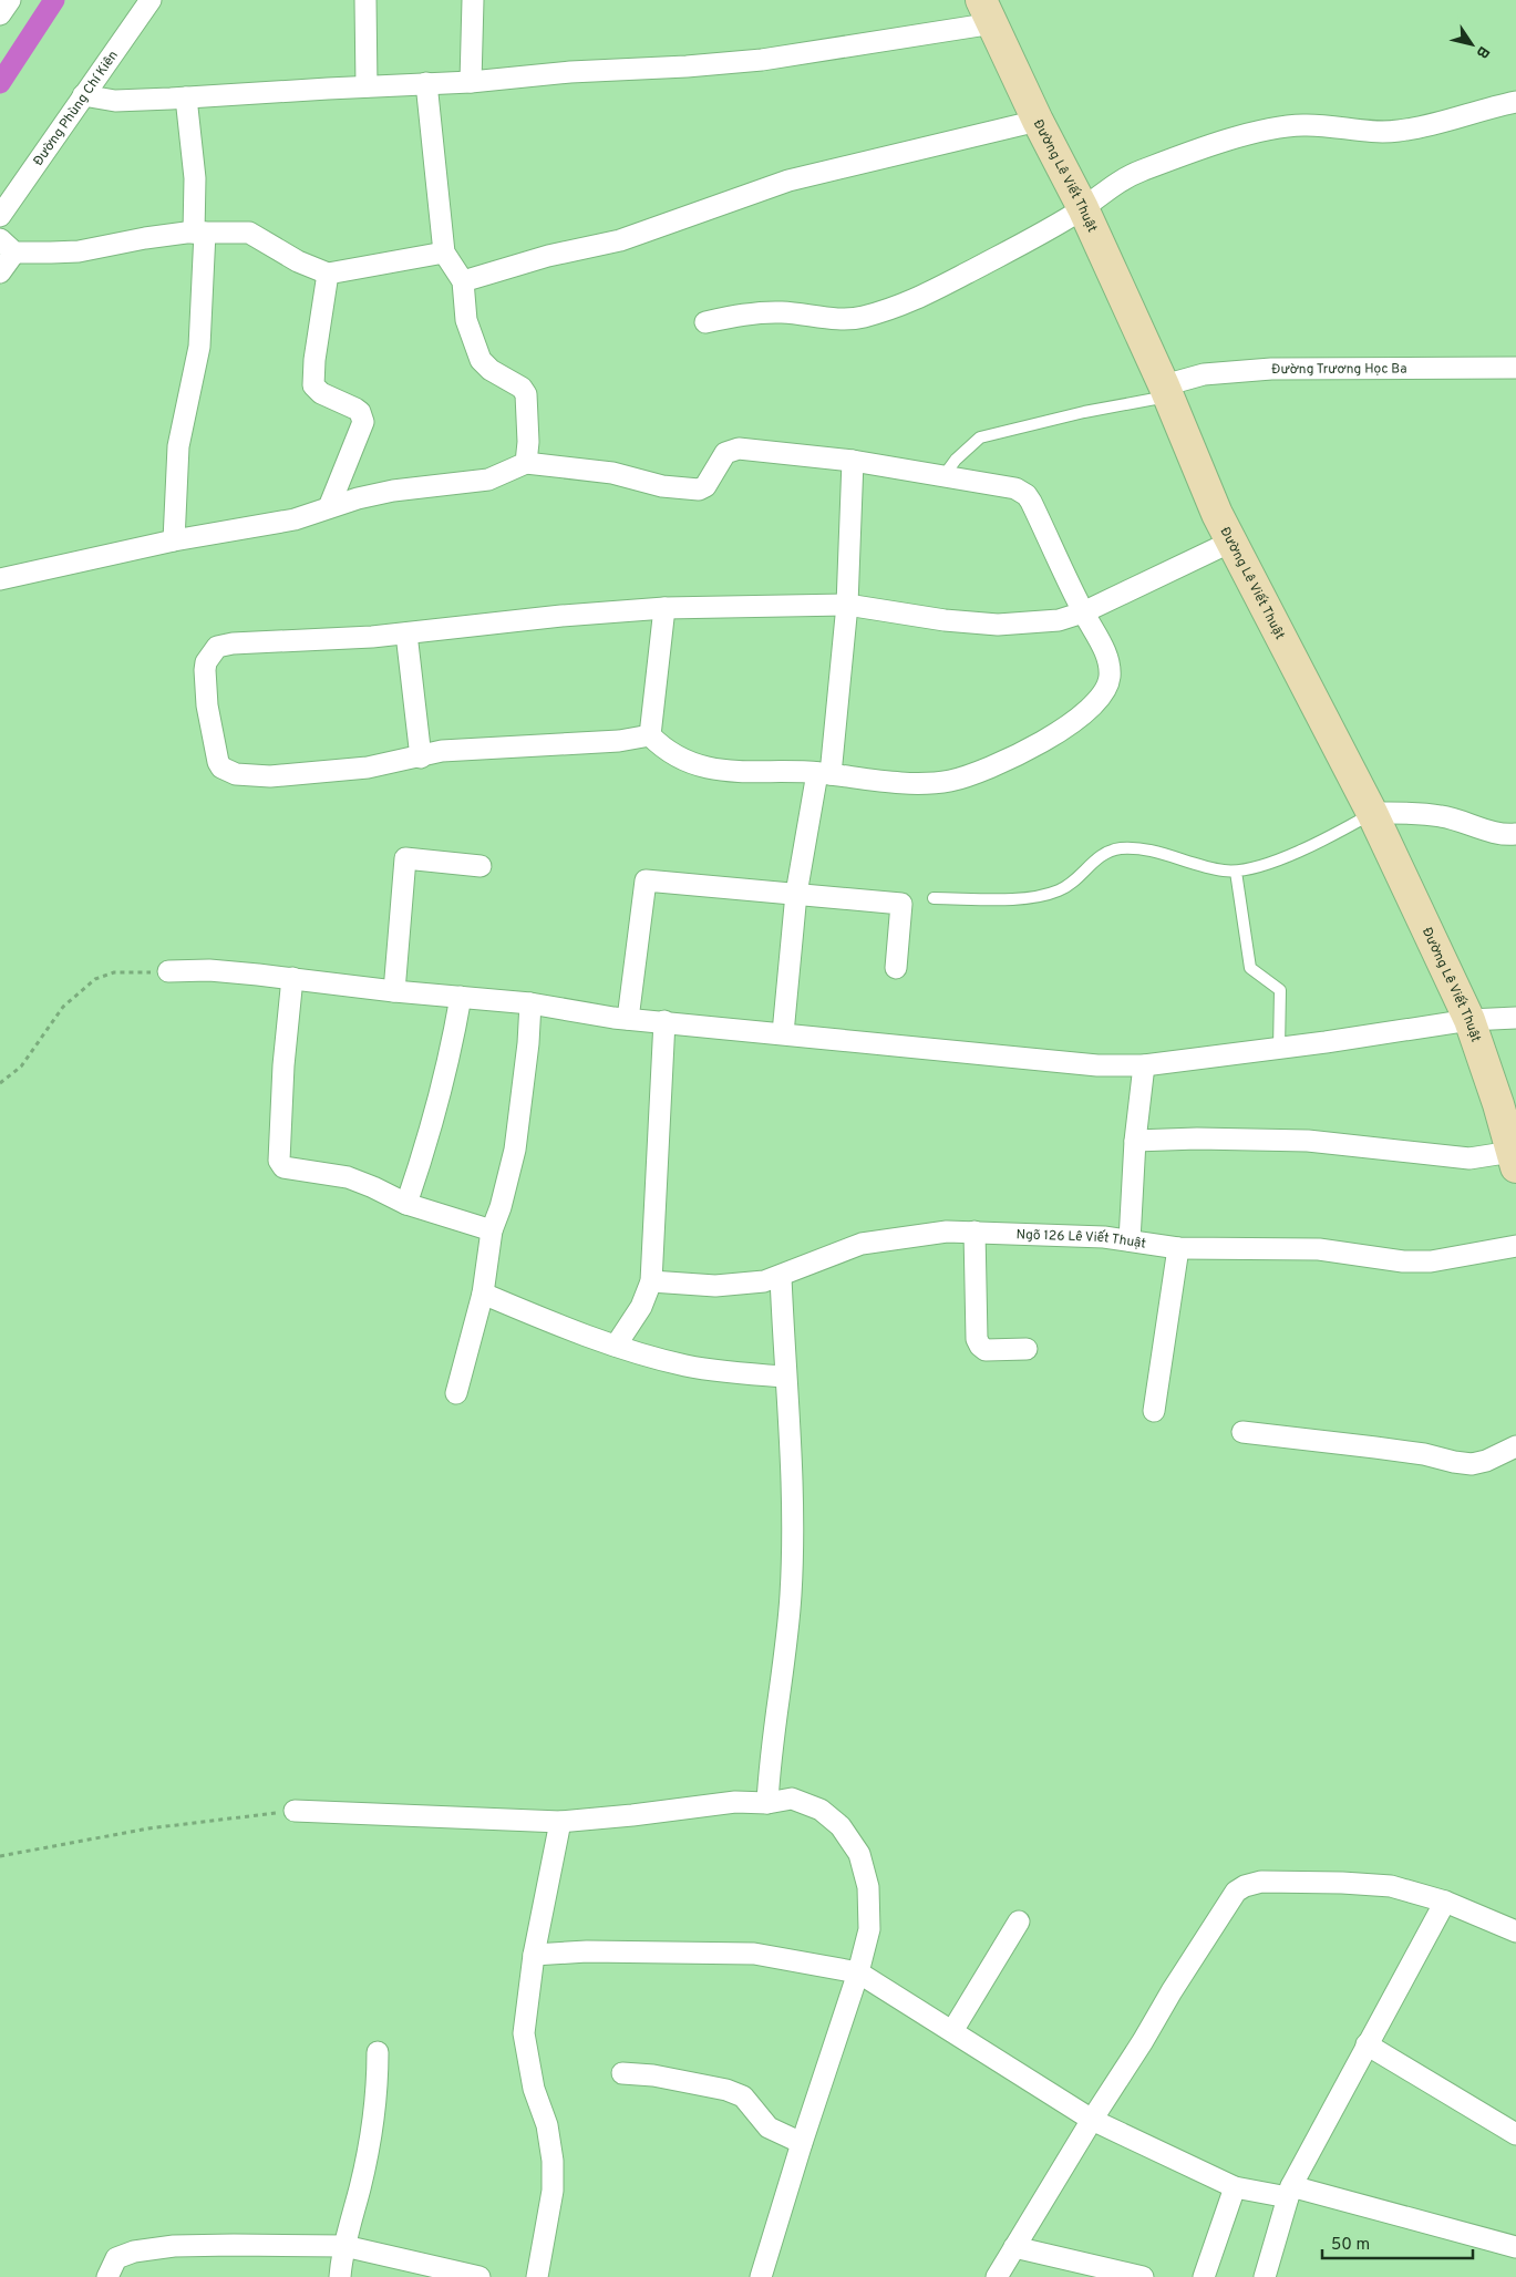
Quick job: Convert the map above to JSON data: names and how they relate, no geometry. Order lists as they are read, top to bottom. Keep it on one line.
{"streets":{"main road":["Đường Lê Viết Thuật"],"street":["Đường Phùng Chí Kiên","Đường Trương Học Ba","Ngõ 126 Lê Viết Thuật"]},"crossings":[["Đường Lê Viết Thuật","Đường Trương Học Ba"]],"scale_bar":"50 m","north":"bottom right"}
